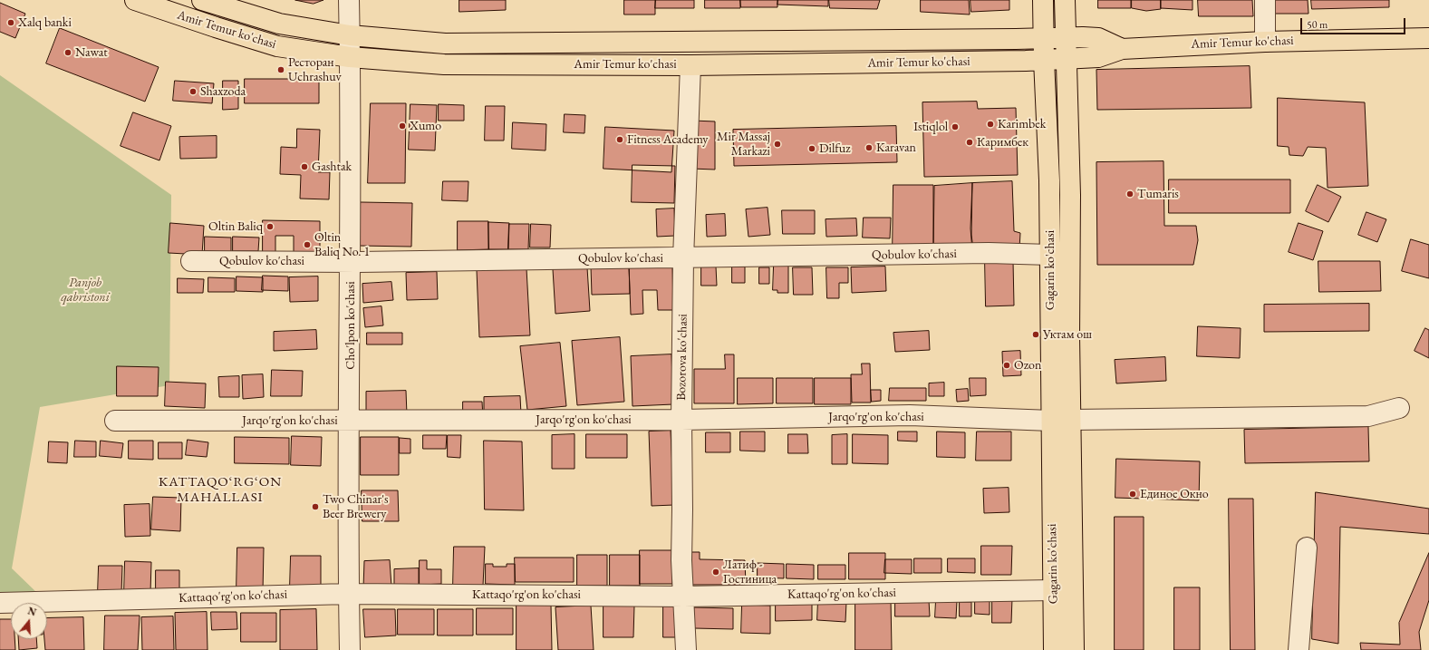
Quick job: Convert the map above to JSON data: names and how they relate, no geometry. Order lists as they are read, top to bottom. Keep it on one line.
{"streets":{"main road":["Amir Temur ko'chasi","Gagarin ko'chasi"],"street":["Qobulov ko'chasi","Cho'lpon ko'chasi","Bozorova ko'chasi","Jarqo'rg'on ko'chasi","Kattaqo'rg'on ko'chasi"]},"crossings":[["Amir Temur ko'chasi","Gagarin ko'chasi"],["Amir Temur ko'chasi","Cho'lpon ko'chasi"],["Amir Temur ko'chasi","Bozorova ko'chasi"],["Qobulov ko'chasi","Gagarin ko'chasi"],["Qobulov ko'chasi","Cho'lpon ko'chasi"],["Qobulov ko'chasi","Bozorova ko'chasi"],["Gagarin ko'chasi","Jarqo'rg'on ko'chasi"],["Gagarin ko'chasi","Kattaqo'rg'on ko'chasi"],["Cho'lpon ko'chasi","Jarqo'rg'on ko'chasi"],["Cho'lpon ko'chasi","Kattaqo'rg'on ko'chasi"],["Bozorova ko'chasi","Jarqo'rg'on ko'chasi"],["Bozorova ko'chasi","Kattaqo'rg'on ko'chasi"]],"districts":["KATTAQO‘RG‘ON MAHALLASI"],"parks":["Panjob qabristoni"],"places":["Xalq banki","Nawat","Ресторан Uchrashuv","Shaxzoda","Karimbek","Xumo","Istiqlol","Fitness Academy","Каримбек","Mir Massaj Markazi","Karavan","Dilfuz","Gashtak","Tumaris","Oltin Baliq","Oltin Baliq No. 1","Уктам ош","Ozon","Единое Окно","Two Chinar's Beer Brewery","Латиф - Гостиница"],"scale_bar":"50 m","north":"top"}
